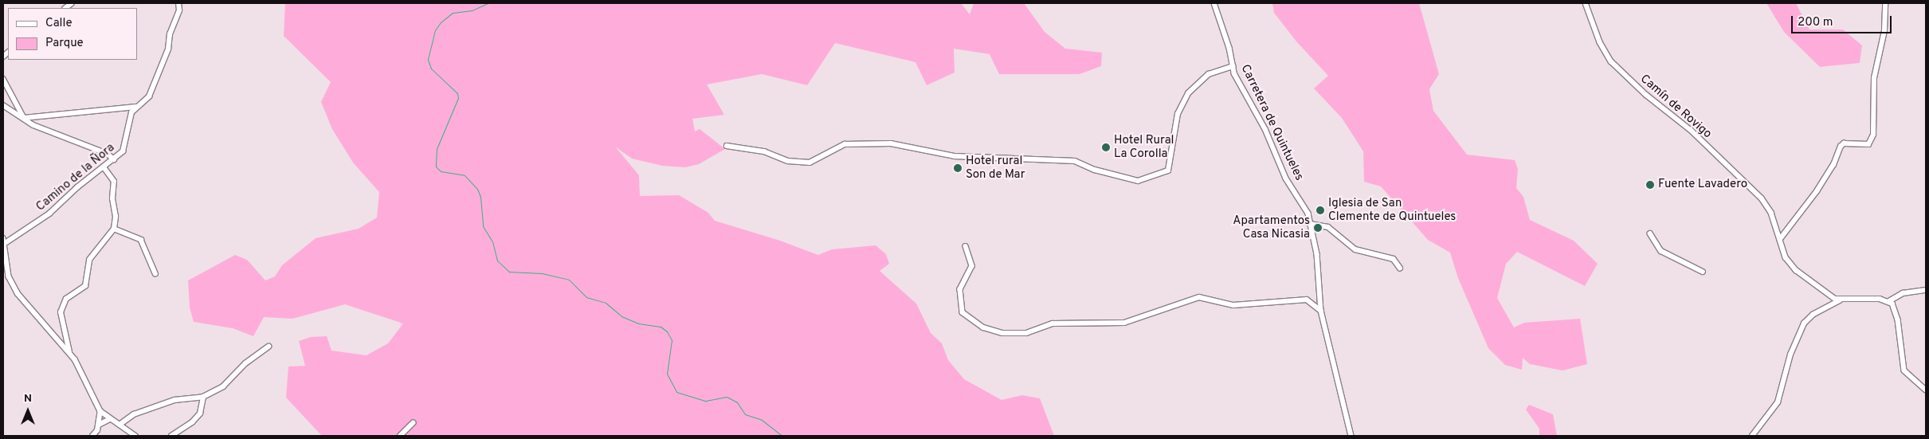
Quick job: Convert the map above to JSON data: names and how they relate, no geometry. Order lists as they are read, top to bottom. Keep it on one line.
{"streets":{"street":["Camín de Rovigo","Carretera de Quintueles","Camino de la Ñora"]},"places":["Hotel Rural La Corolla","Hotel rural Son de Mar","Fuente Lavadero","Iglesia de San Clemente de Quintueles","Apartamentos Casa Nicasia"],"legend":["Calle","Parque"],"scale_bar":"200 m","north":"top"}
